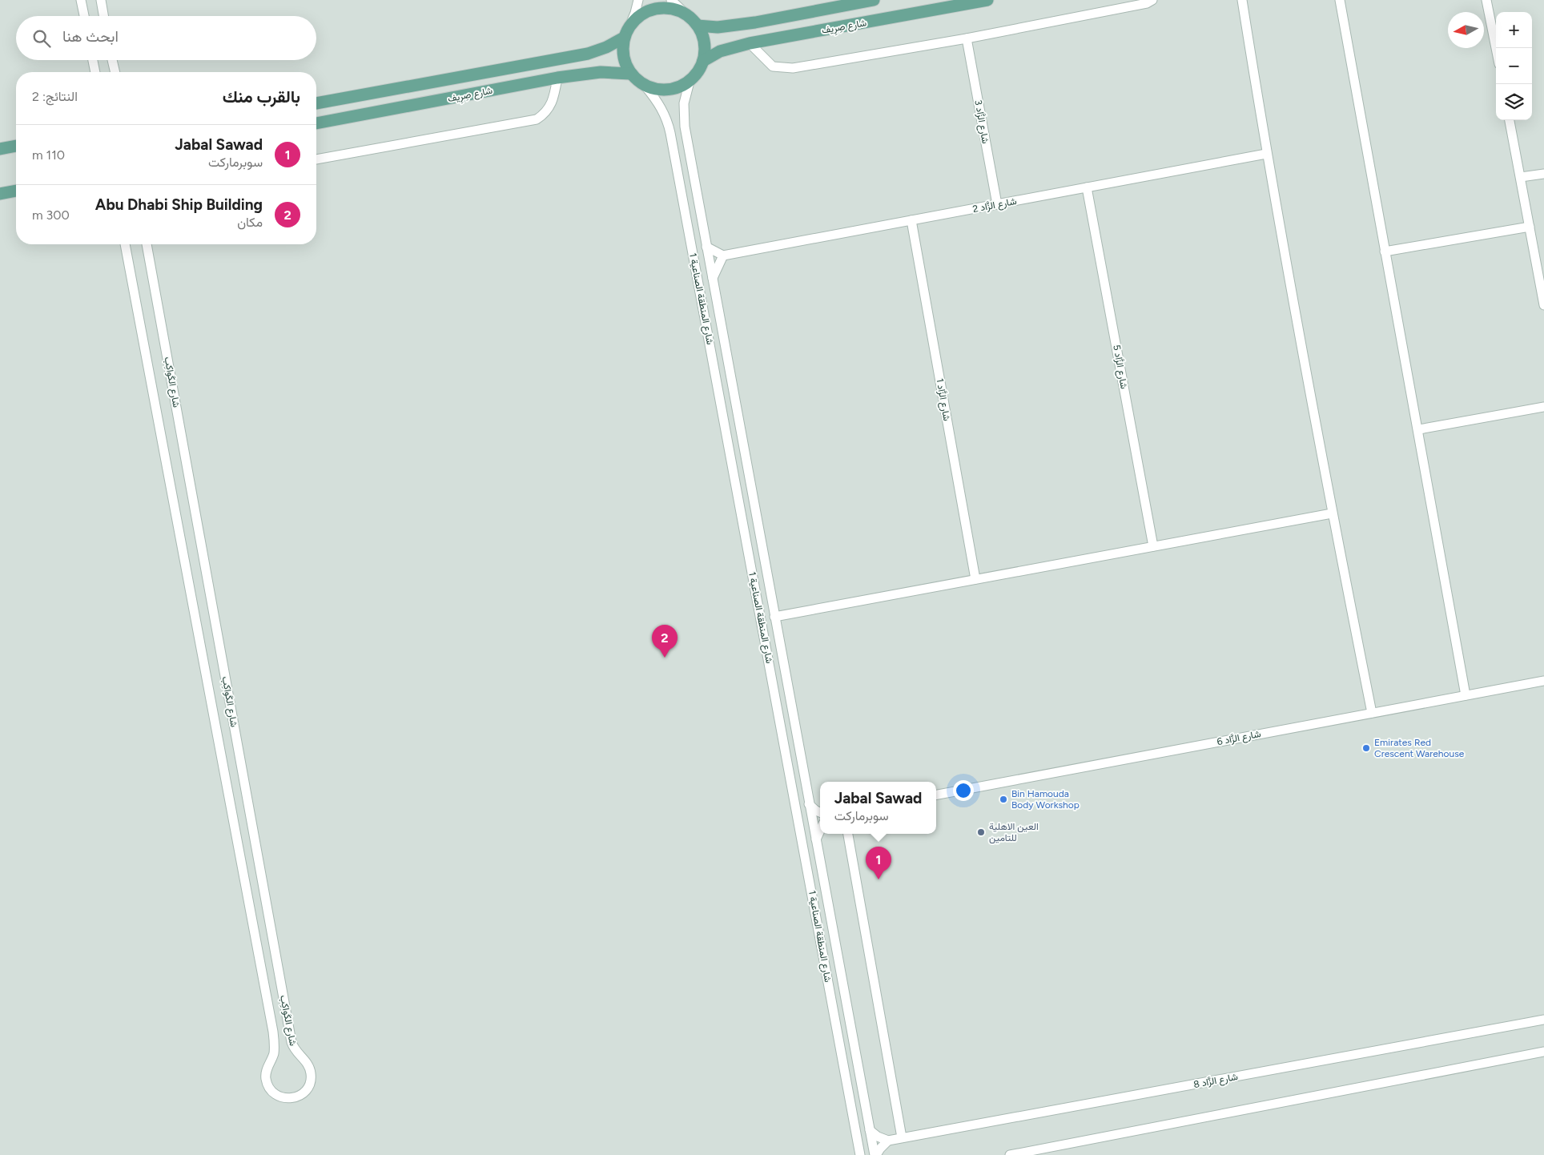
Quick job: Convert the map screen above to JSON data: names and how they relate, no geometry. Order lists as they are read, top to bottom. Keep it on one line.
{"streets":{"main road":["شارع صِرِيف"],"street":["شارع الزَّاد 3","شارع الزَّاد 2","شارع المنطقة الصناعية 1","شارع الزَّاد 5","شارع الكَواكِب","شارع الزَّاد 1","شارع الزَّاد 6","شارع الزَّاد 8"]},"crossings":[["شارع صِرِيف","شارع المنطقة الصناعية 1"],["شارع الزَّاد 3","شارع الزَّاد 2"],["شارع الزَّاد 2","شارع الزَّاد 5"],["شارع الزَّاد 2","شارع الزَّاد 1"]],"places":["Emirates Red Crescent Warehouse","Bin Hamouda Body Workshop","العين الاهلية للتامين"],"north":"left","page":{"map_buttons":["+","−"],"search":"ابحث هنا","heading":["بالقرب منك","النتائج: 2"],"list":[{"mark":"1","name":"Jabal Sawad","note":"سوبرماركت","value":"110 m"},{"mark":"2","name":"Abu Dhabi Ship Building","note":"مكان","value":"300 m"}],"pins":["2","1"],"popup":["Jabal Sawad","سوبرماركت"]}}
